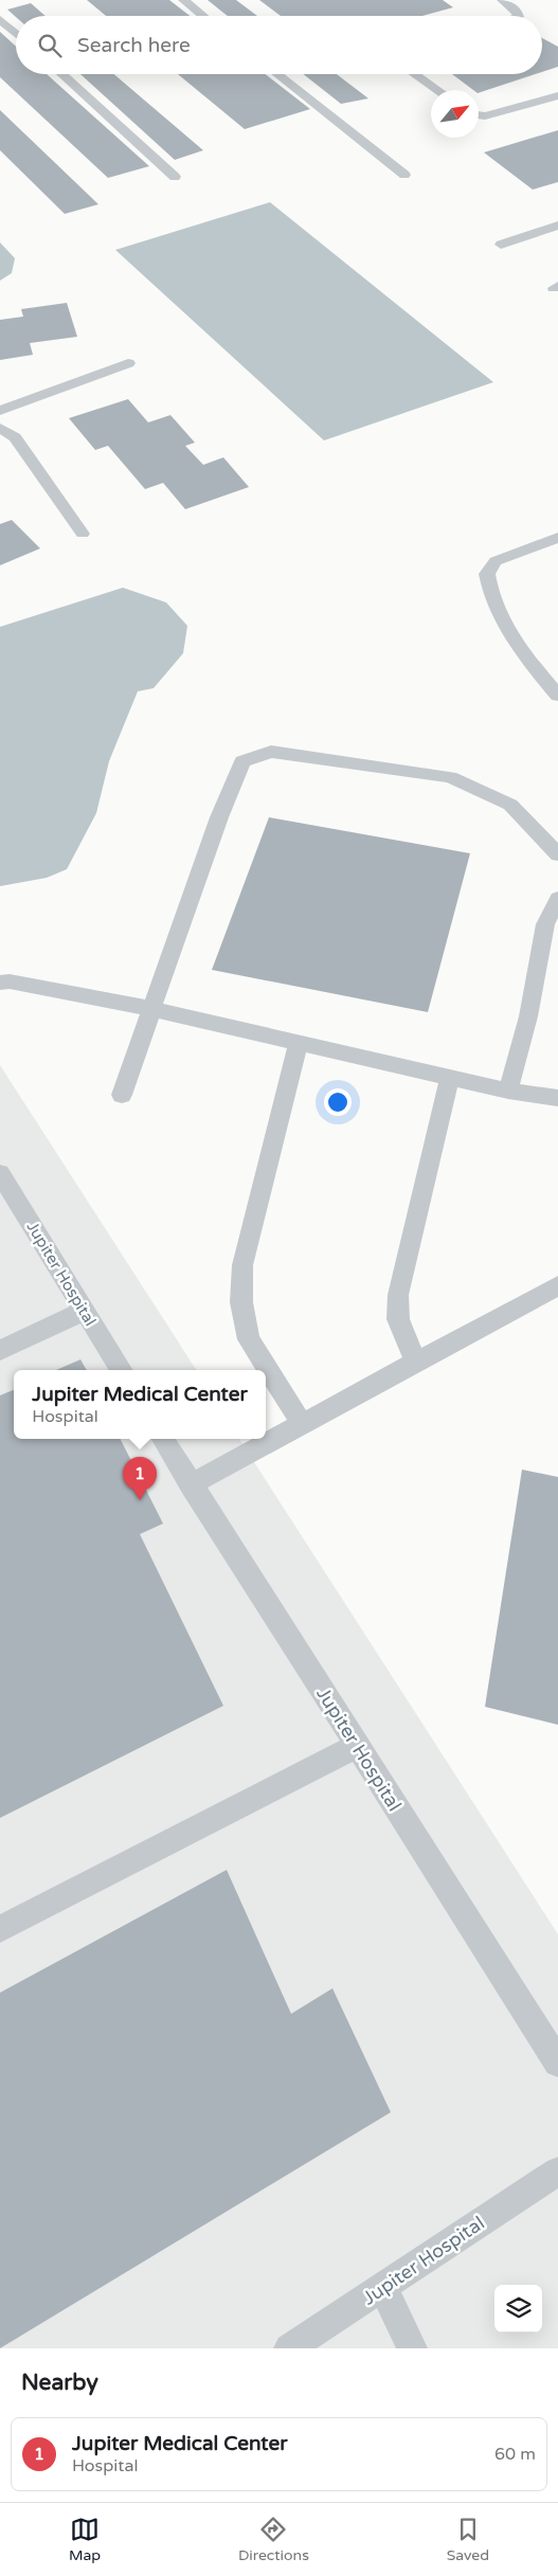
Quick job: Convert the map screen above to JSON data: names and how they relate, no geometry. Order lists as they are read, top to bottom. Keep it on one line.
{"streets":{"lane":["Jupiter Hospital"]},"north":"top right","page":{"search":"Search here","popup":["Jupiter Medical Center","Hospital"],"pins":"1","heading":"Nearby","list":[{"mark":"1","name":"Jupiter Medical Center","note":"Hospital","value":"60 m"}],"nav":["Map","Directions","Saved"]}}
